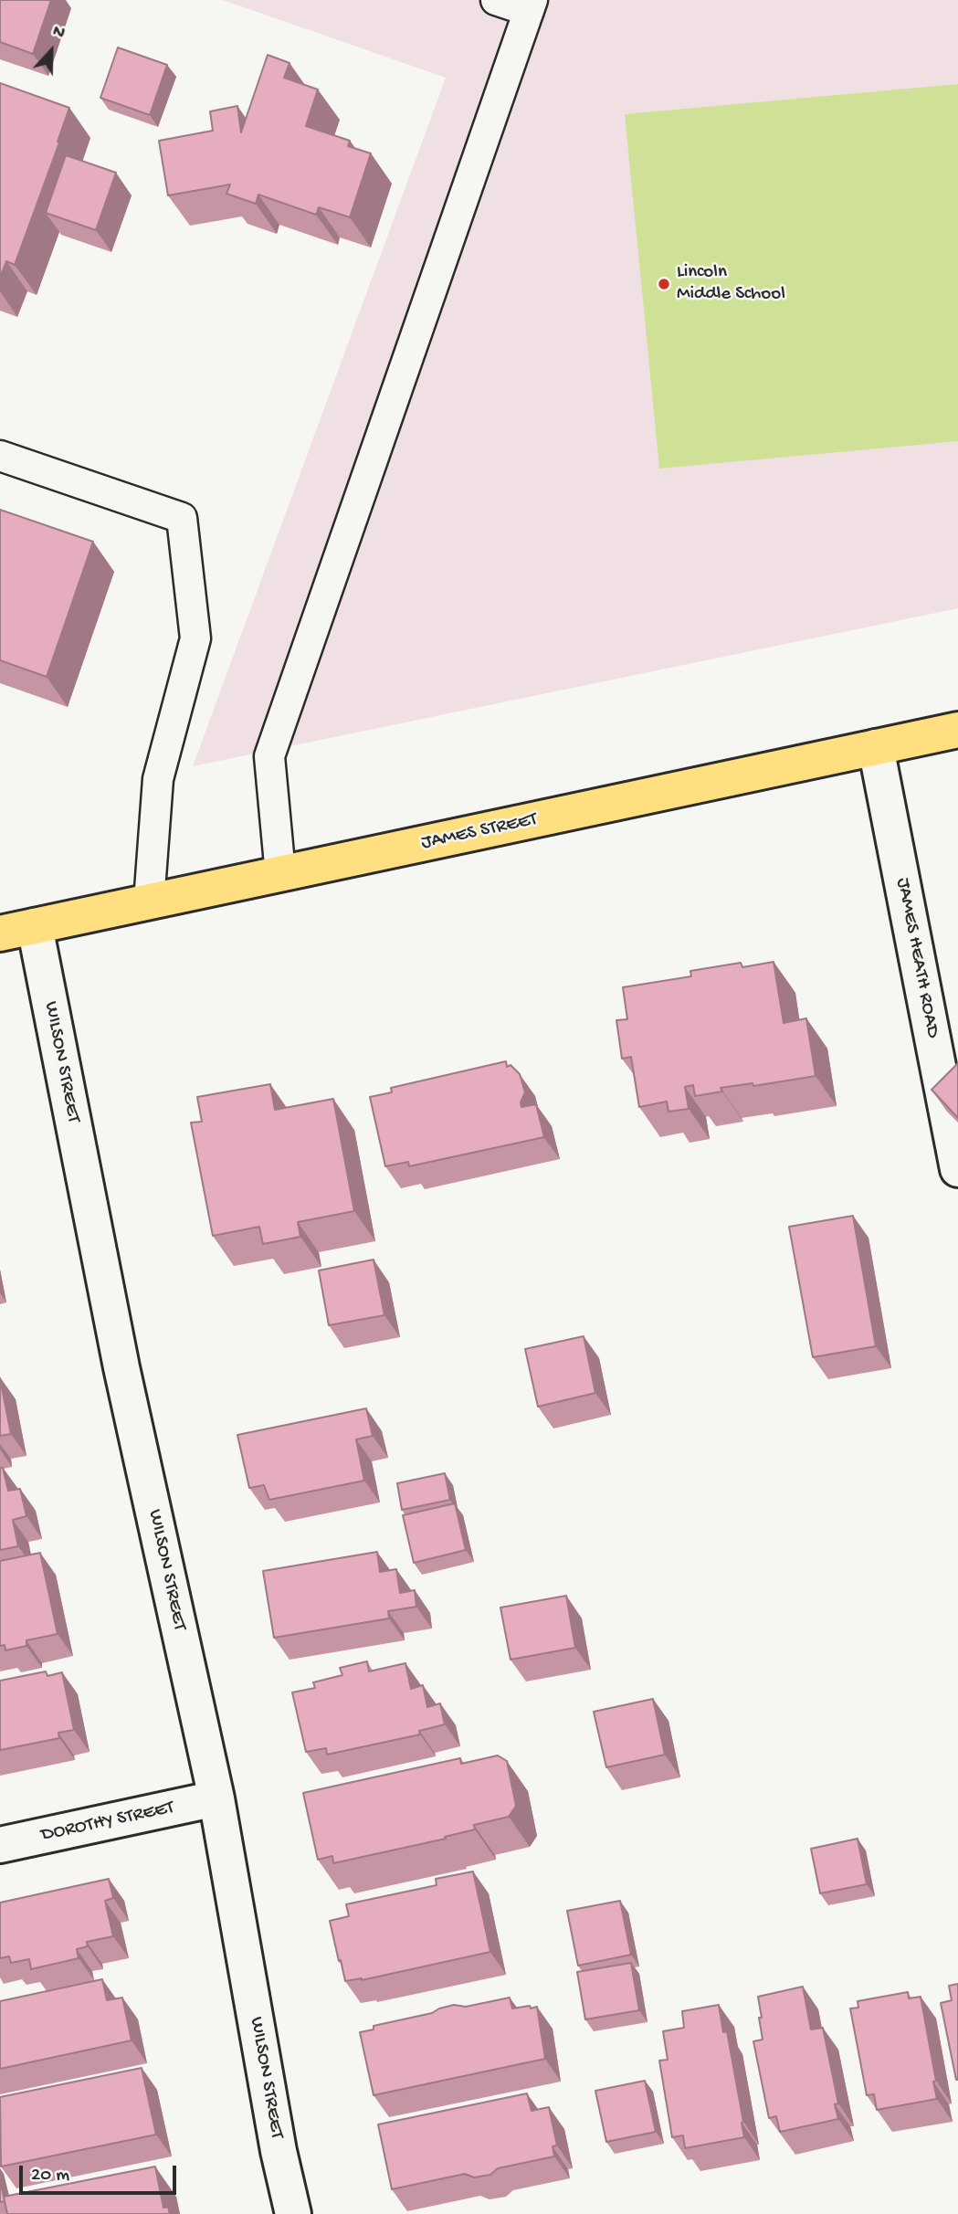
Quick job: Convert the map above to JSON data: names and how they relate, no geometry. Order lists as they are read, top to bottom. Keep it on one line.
{"streets":{"main road":["JAMES STREET"],"street":["JAMES HEATH ROAD","WILSON STREET","DOROTHY STREET"]},"crossings":[["JAMES STREET","JAMES HEATH ROAD"],["JAMES STREET","WILSON STREET"],["WILSON STREET","DOROTHY STREET"]],"places":["Lincoln Middle School"],"scale_bar":"20 m","north":"top"}
